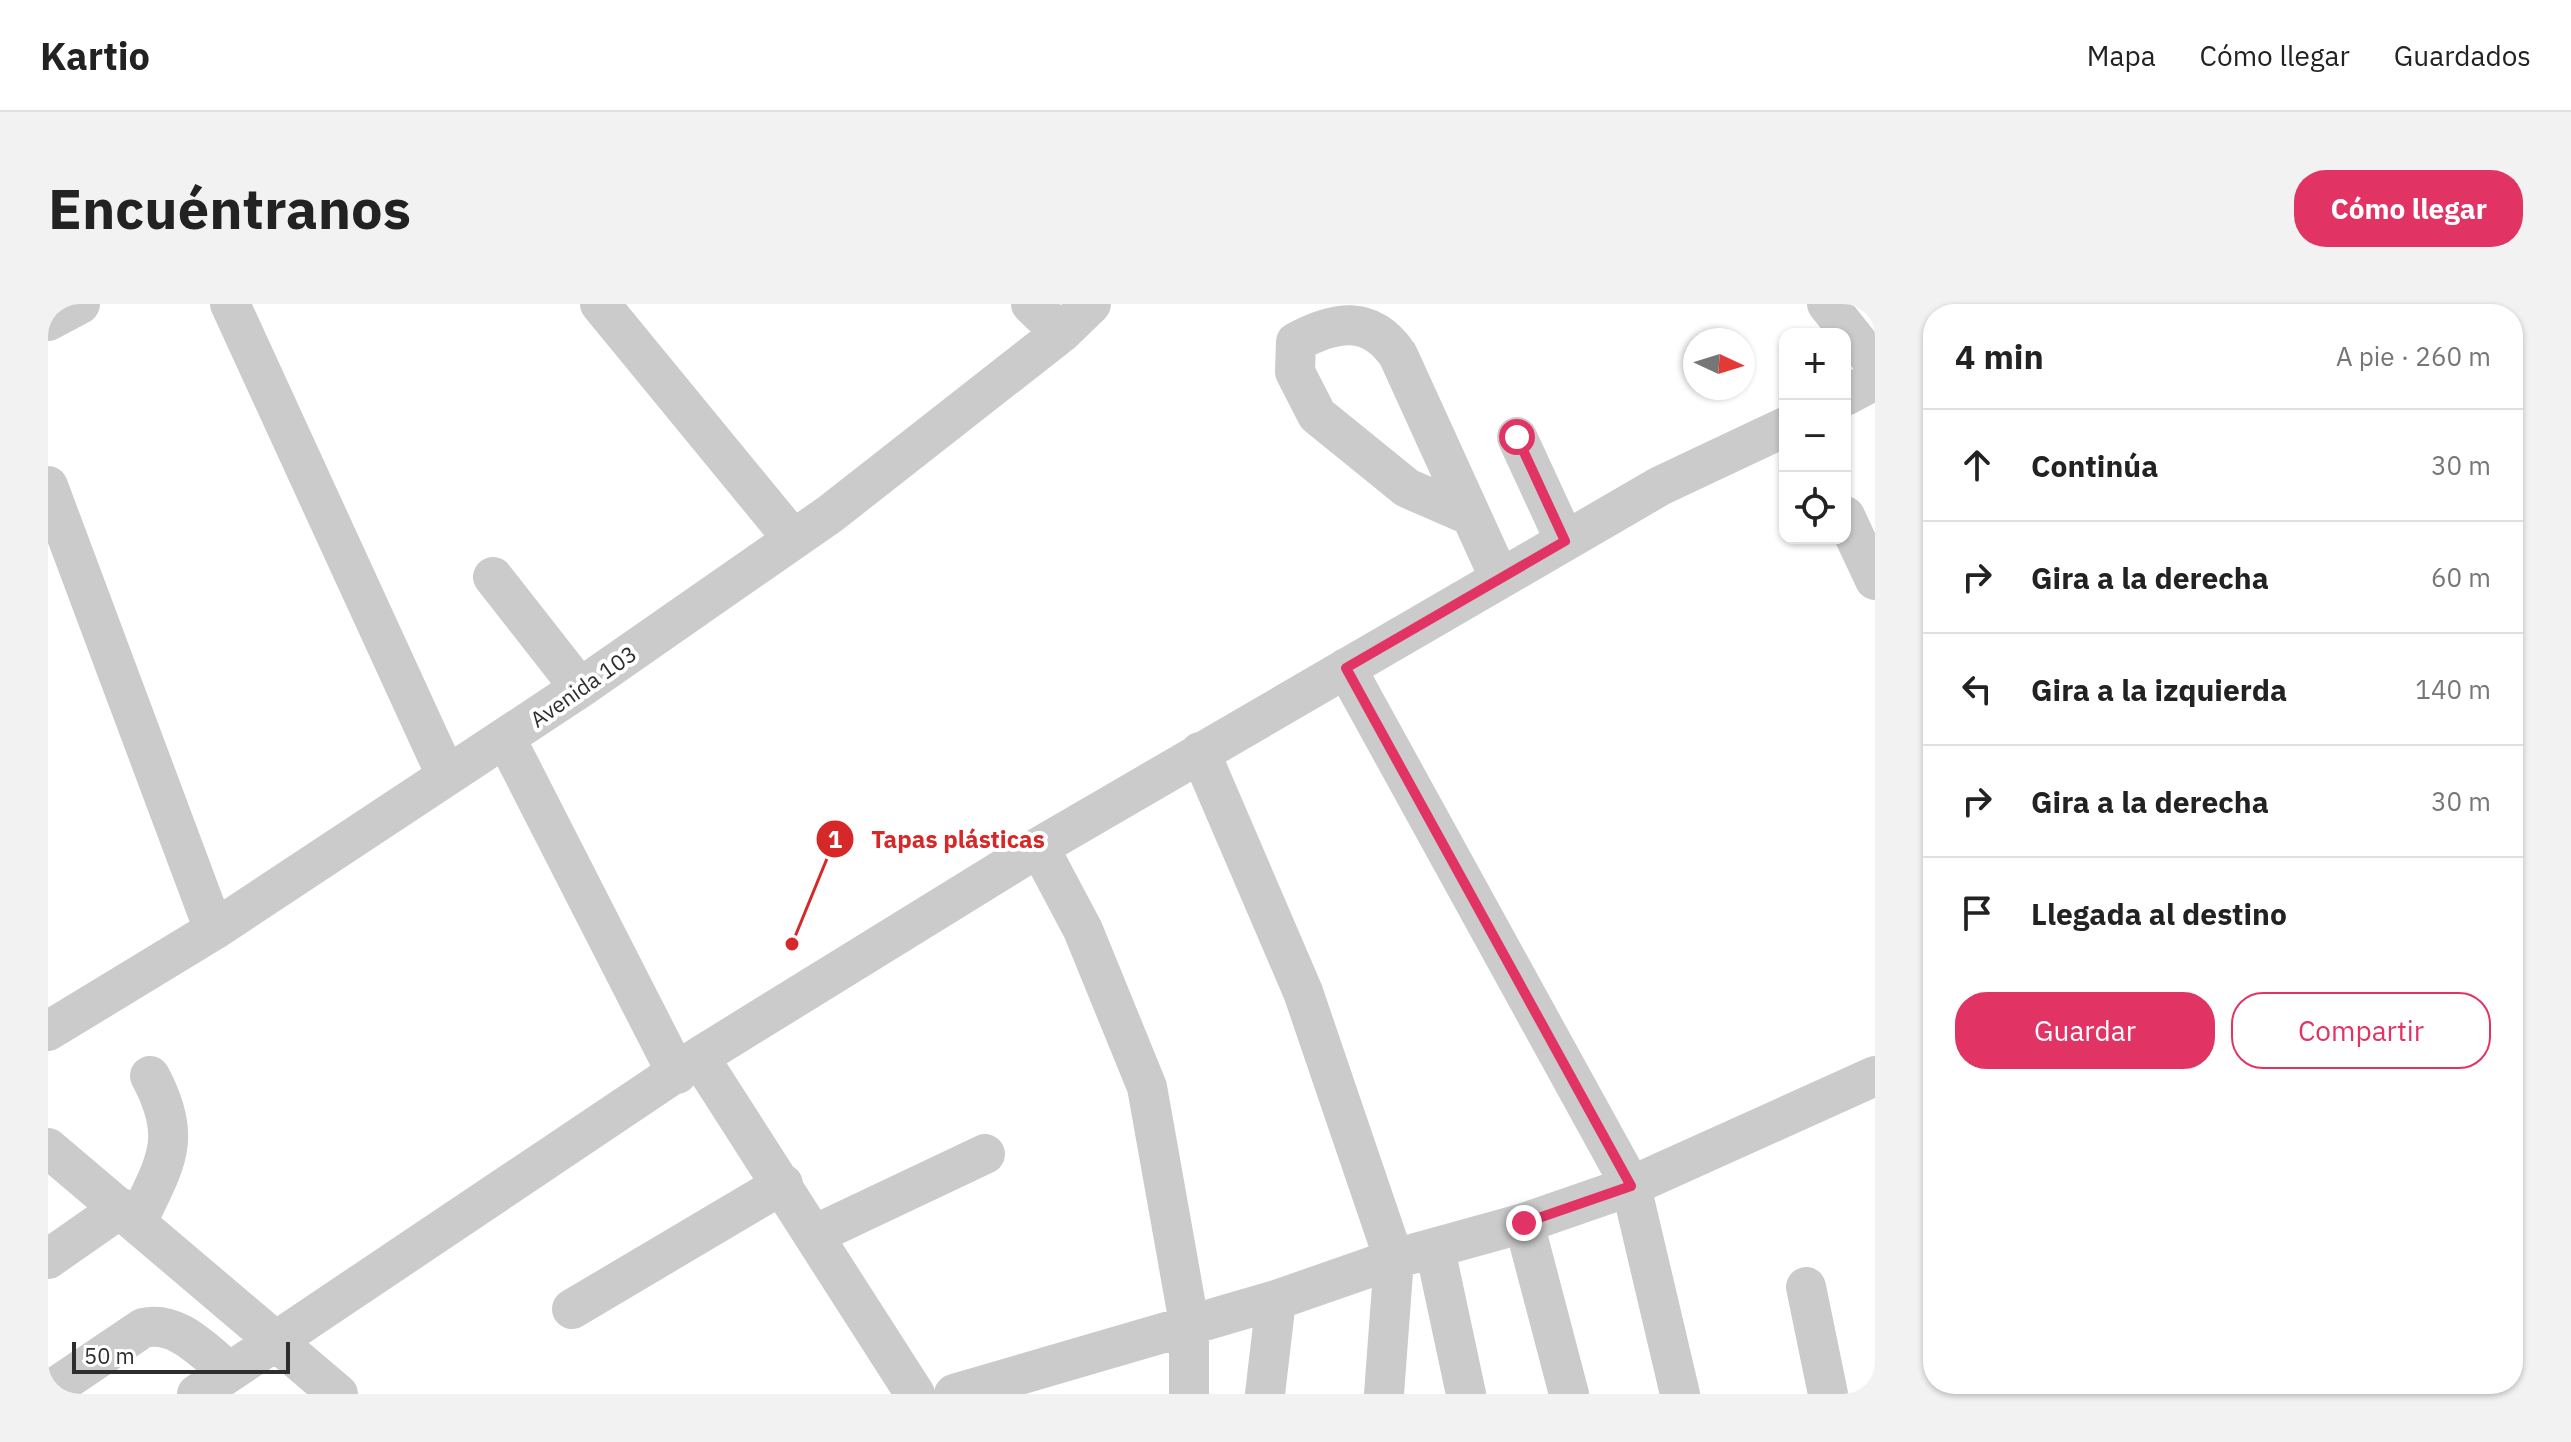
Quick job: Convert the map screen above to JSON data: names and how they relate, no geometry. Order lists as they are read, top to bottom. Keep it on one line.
{"streets":{"street":["Avenida 103"]},"places":["Tapas plásticas"],"scale_bar":"50 m","north":"right","page":{"header":"Kartio","nav":["Mapa","Cómo llegar","Guardados"],"buttons":["Cómo llegar",["Guardar","Compartir"]],"title":"Encuéntranos","heading":["4 min","A pie · 260 m"],"map_buttons":["+","−"],"list":[["Continúa","30 m"],["Gira a la derecha","60 m"],["Gira a la izquierda","140 m"],["Gira a la derecha","30 m"],"Llegada al destino"],"scale":"50 m"}}
